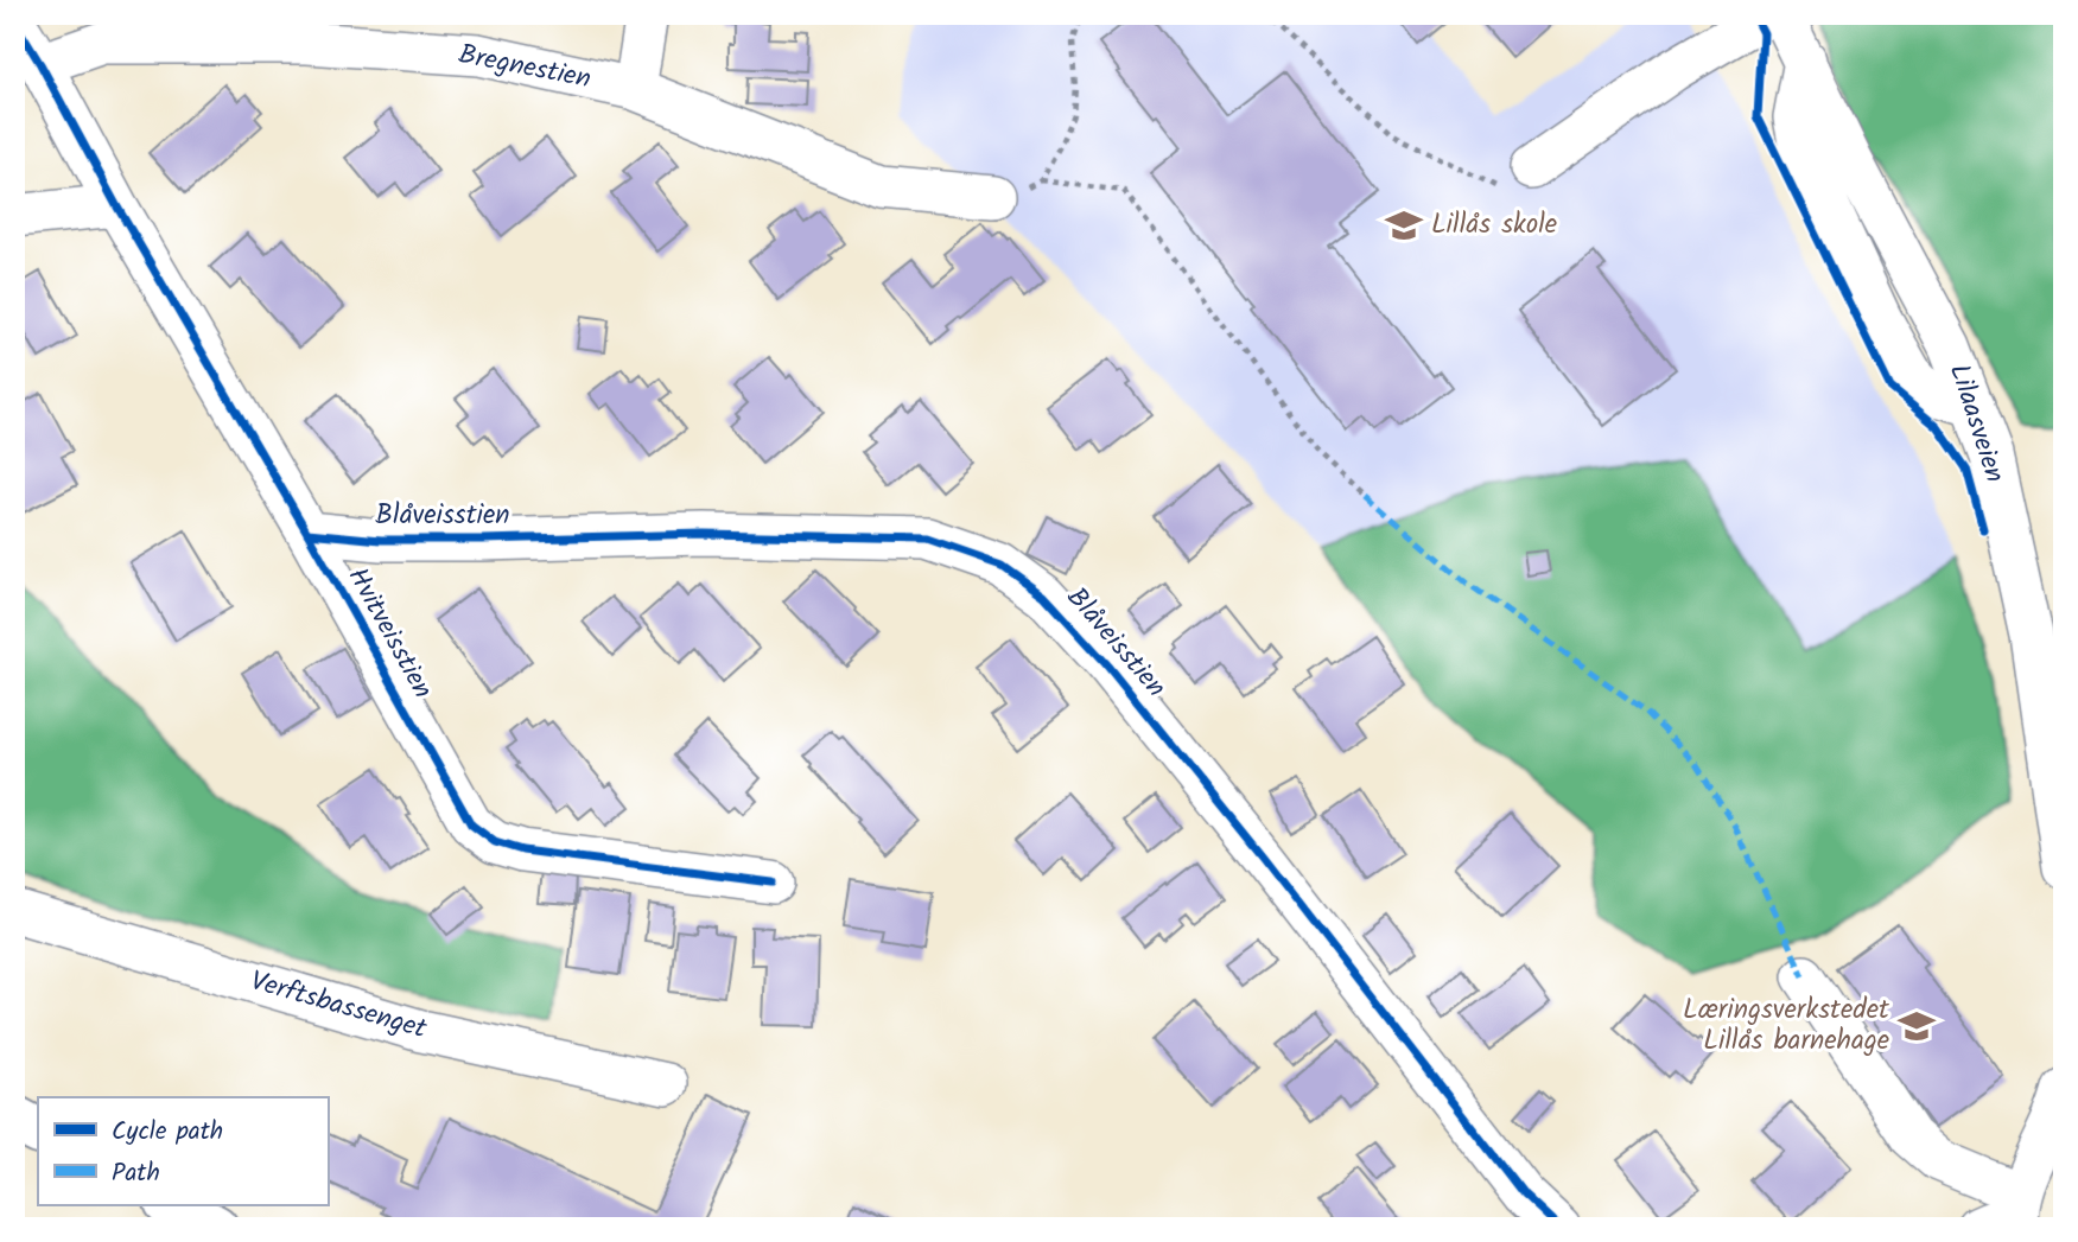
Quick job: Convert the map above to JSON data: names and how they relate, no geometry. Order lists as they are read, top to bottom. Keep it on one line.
{"streets":{"street":["Bregnestien","Lilaasveien","Blåveisstien","Hvitveisstien","Verftsbassenget"]},"crossings":[["Bregnestien","Hvitveisstien"],["Blåveisstien","Hvitveisstien"]],"places":{"school or university":["Lillås skole","Læringsverkstedet Lillås barnehage"]},"legend":["Cycle path","Path"]}
